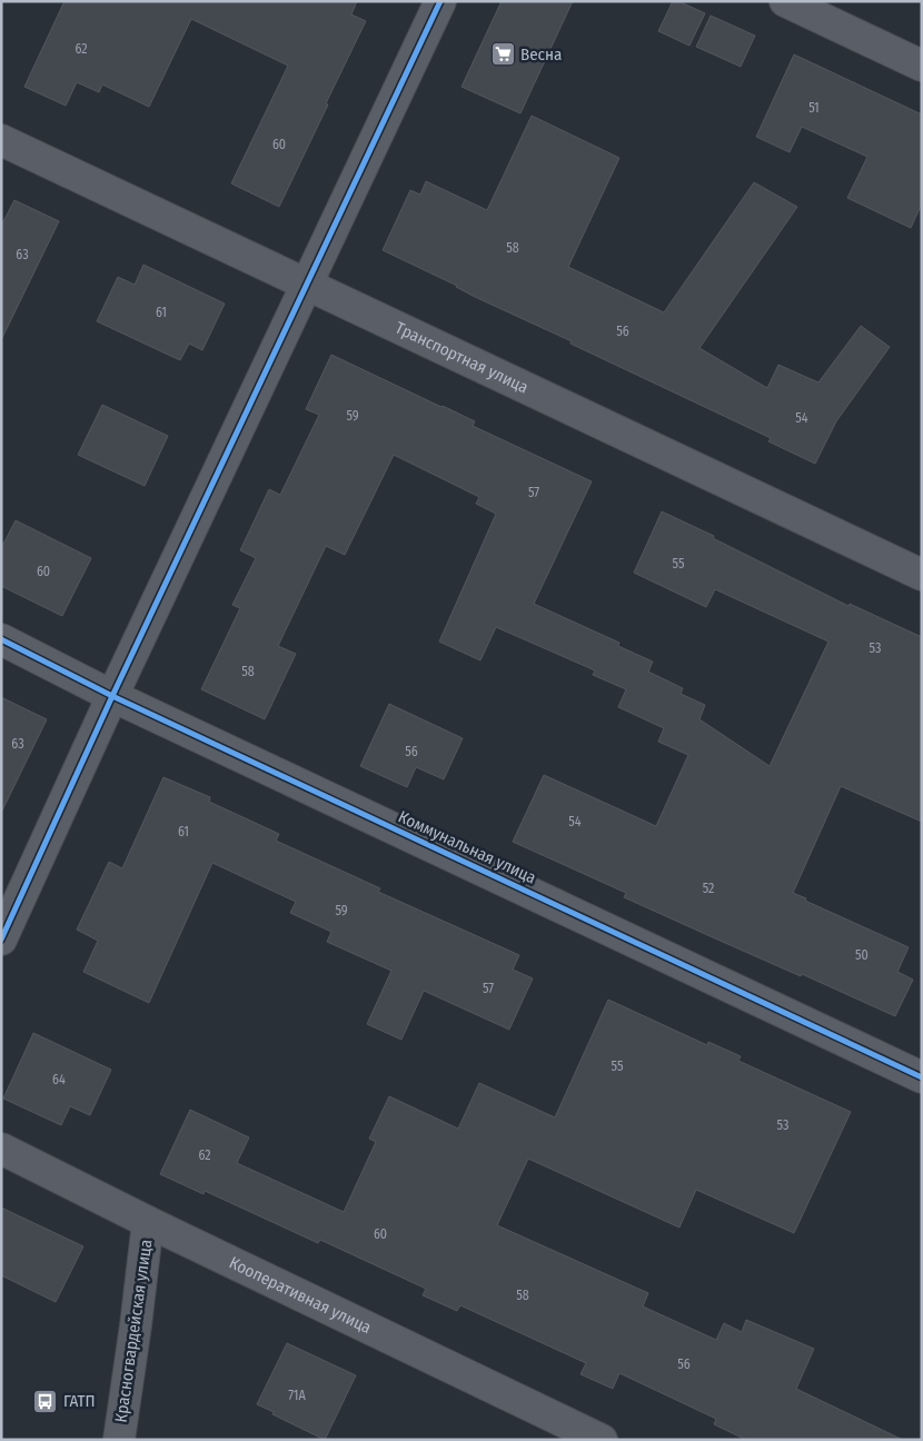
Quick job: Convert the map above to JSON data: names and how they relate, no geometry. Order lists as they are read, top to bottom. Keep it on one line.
{"streets":{"street":["Транспортная улица","Коммунальная улица","Кооперативная улица","Красногвардейская улица"]},"crossings":[["Кооперативная улица","Красногвардейская улица"]],"places":{"supermarket":["Весна"],"bus stop":["ГАТП"]},"house_numbers":["62","51","60","58","63","61","56","59","54","57","55","60","53","58","63","56","54","61","52","59","50","57","55","64","53","62","60","58","56","71А"]}
